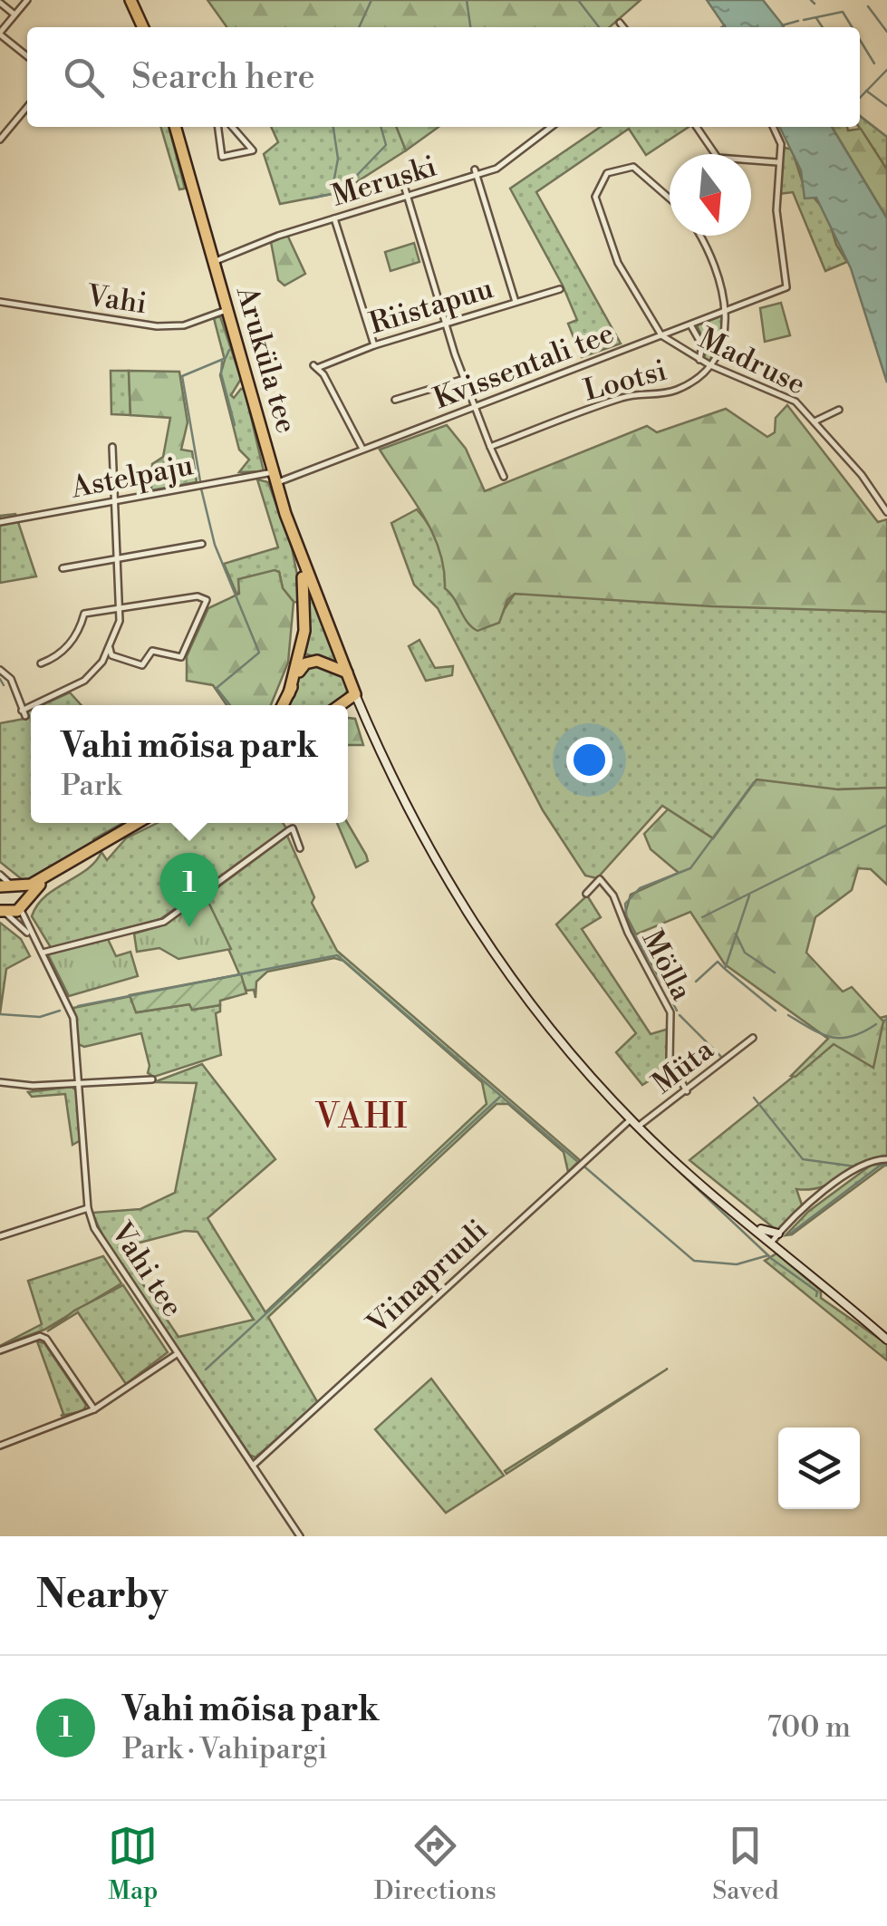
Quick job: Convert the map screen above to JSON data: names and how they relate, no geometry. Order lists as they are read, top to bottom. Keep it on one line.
{"streets":{"highway":["Aruküla tee"],"street":["Meruski","Vahi","Riistapuu","Madruse","Kvissentali tee","Lootsi","Astelpaju","Mölla","Müta","Vahi tee","Viinapruuli"]},"crossings":[["Meruski","Aruküla tee"],["Vahi","Aruküla tee"],["Riistapuu","Kvissentali tee"],["Aruküla tee","Kvissentali tee"],["Aruküla tee","Astelpaju"],["Madruse","Kvissentali tee"],["Madruse","Lootsi"],["Kvissentali tee","Astelpaju"],["Mölla","Müta"],["Vahi tee","Viinapruuli"]],"districts":["VAHI"],"north":"bottom","page":{"search":"Search here","popup":["Vahi mõisa park","Park"],"pins":"1","heading":"Nearby","list":[{"mark":"1","name":"Vahi mõisa park","note":"Park · Vahipargi","value":"700 m"}],"nav":["Map","Directions","Saved"]}}
